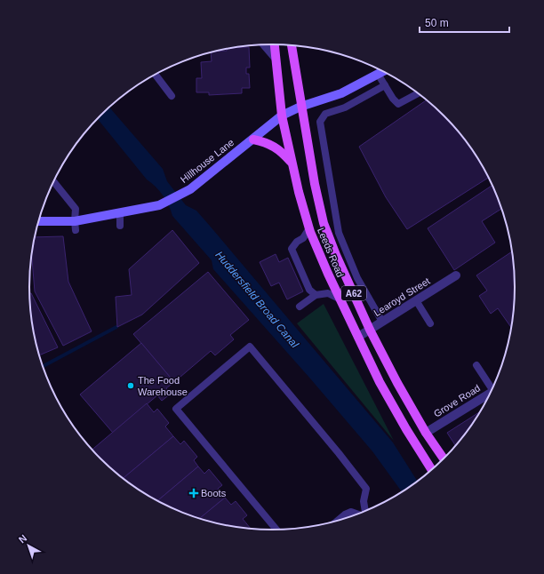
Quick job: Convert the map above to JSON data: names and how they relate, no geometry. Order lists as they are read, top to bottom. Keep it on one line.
{"streets":{"main road":["Leeds Road","A62"],"street":["Hillhouse Lane","Learoyd Street","Grove Road"]},"crossings":[["Hillhouse Lane","Leeds Road"],["Leeds Road","Learoyd Street"],["Leeds Road","Grove Road"]],"water":["Huddersfield Broad Canal"],"places":{"other":["The Food Warehouse"],"health":["Boots"]},"scale_bar":"50 m","north":"top left"}
